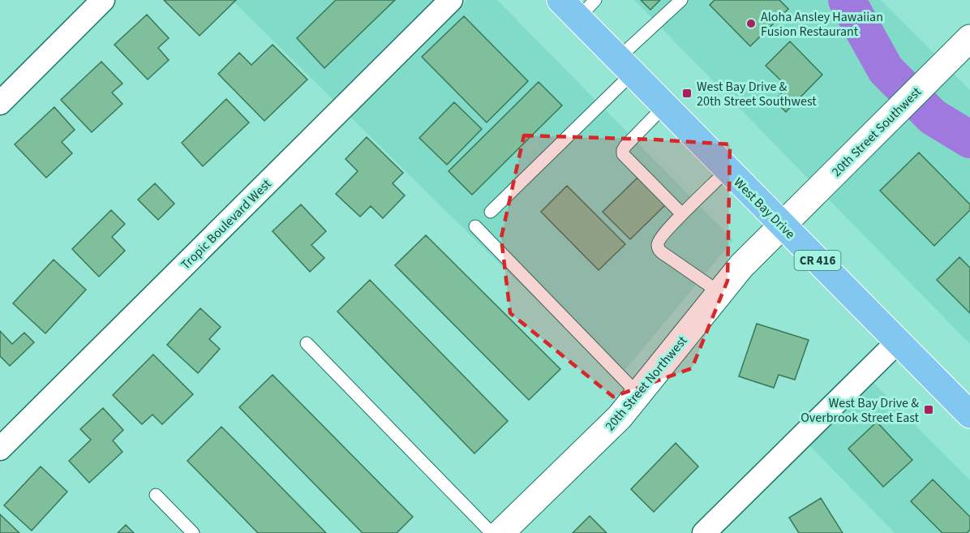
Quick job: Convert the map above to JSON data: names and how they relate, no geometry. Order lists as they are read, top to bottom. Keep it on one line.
{"streets":{"main road":["West Bay Drive","CR 416"],"street":["20th Street Southwest","Tropic Boulevard West","20th Street Northwest"]},"crossings":[["20th Street Southwest","West Bay Drive"],["20th Street Southwest","20th Street Northwest"],["West Bay Drive","20th Street Northwest"]],"places":{"other":["Aloha Ansley Hawaiian Fusion Restaurant"],"transit":["West Bay Drive & 20th Street Southwest","West Bay Drive & Overbrook Street East"]}}
